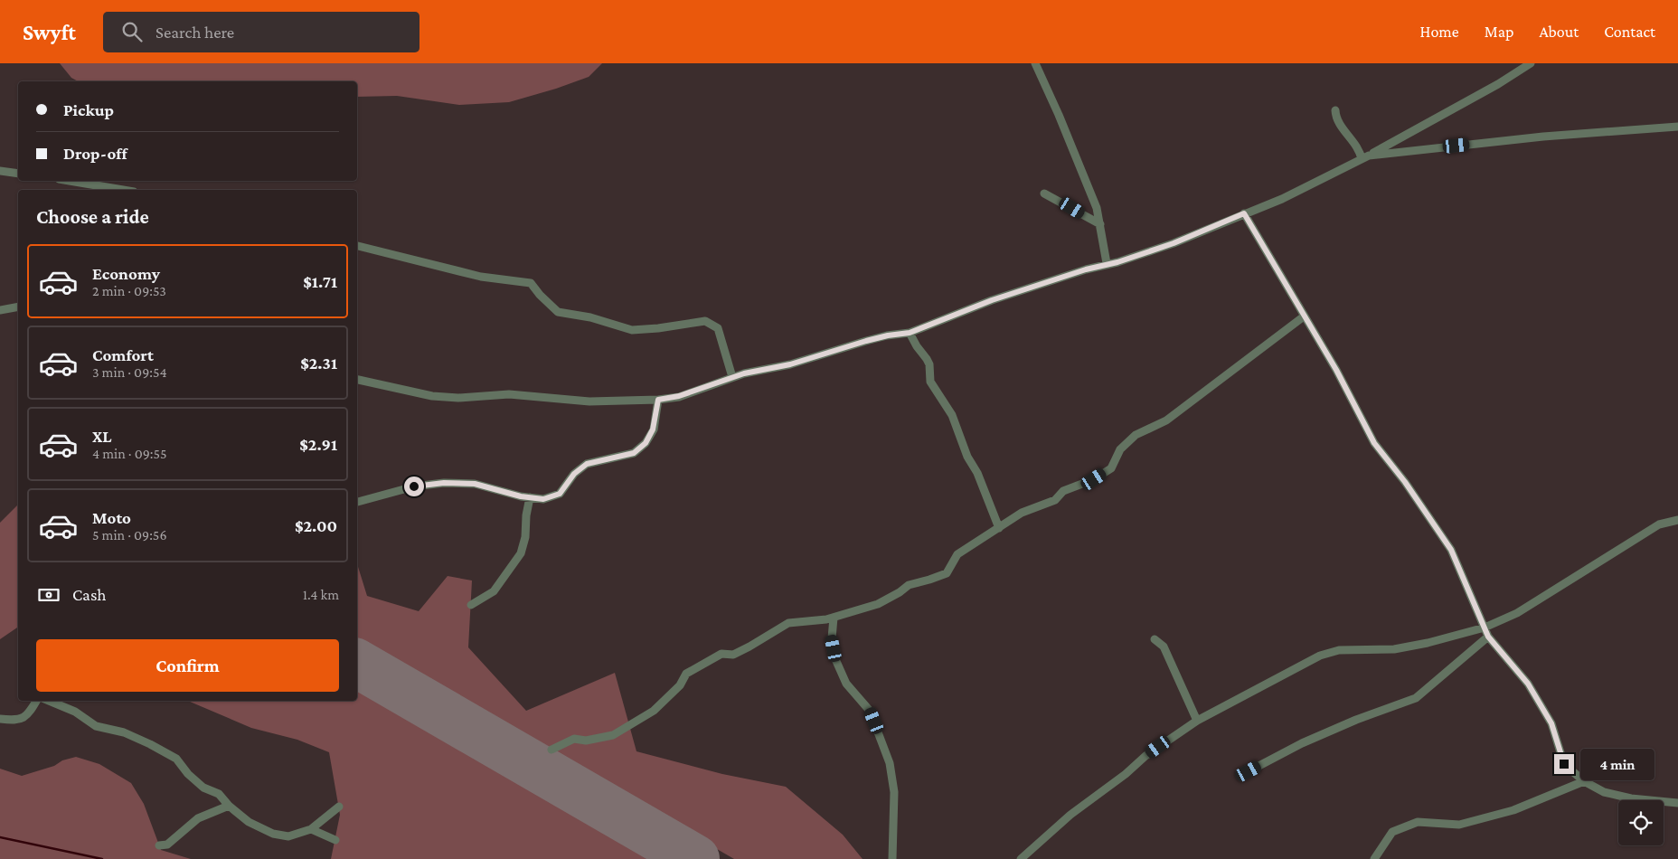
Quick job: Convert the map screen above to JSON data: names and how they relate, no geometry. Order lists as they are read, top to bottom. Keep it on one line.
{"page":{"header":"Swyft","search":"Search here","nav":["Home","Map","About","Contact"],"banner":["Pickup","Drop-off"],"heading":"Choose a ride","list":[{"name":"Economy","note":"2 min · 09:53","value":"$1.71"},{"name":"Comfort","note":"3 min · 09:54","value":"$2.31"},{"name":"XL","note":"4 min · 09:55","value":"$2.91"},{"name":"Moto","note":"5 min · 09:56","value":"$2.00"}],"pay":["Cash","1.4 km"],"buttons":"Confirm","bubble":"4 min"}}
